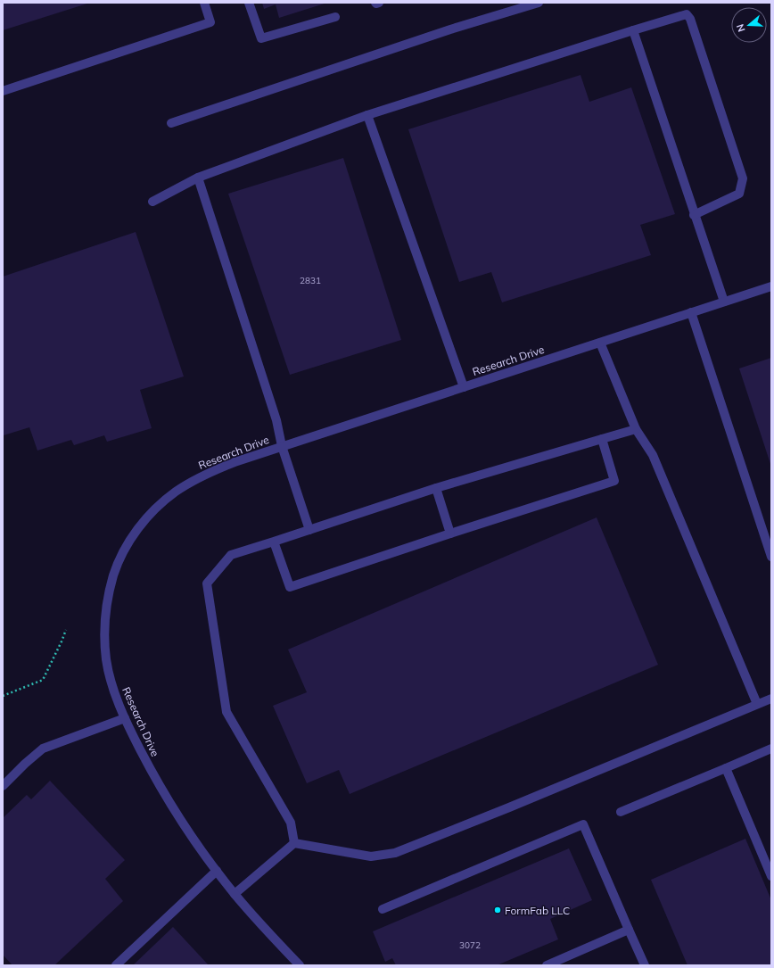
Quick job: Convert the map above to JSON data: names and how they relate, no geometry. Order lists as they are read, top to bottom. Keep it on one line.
{"streets":{"street":["Research Drive"]},"places":["FormFab LLC"],"house_numbers":["2831","3072"],"north":"left"}
